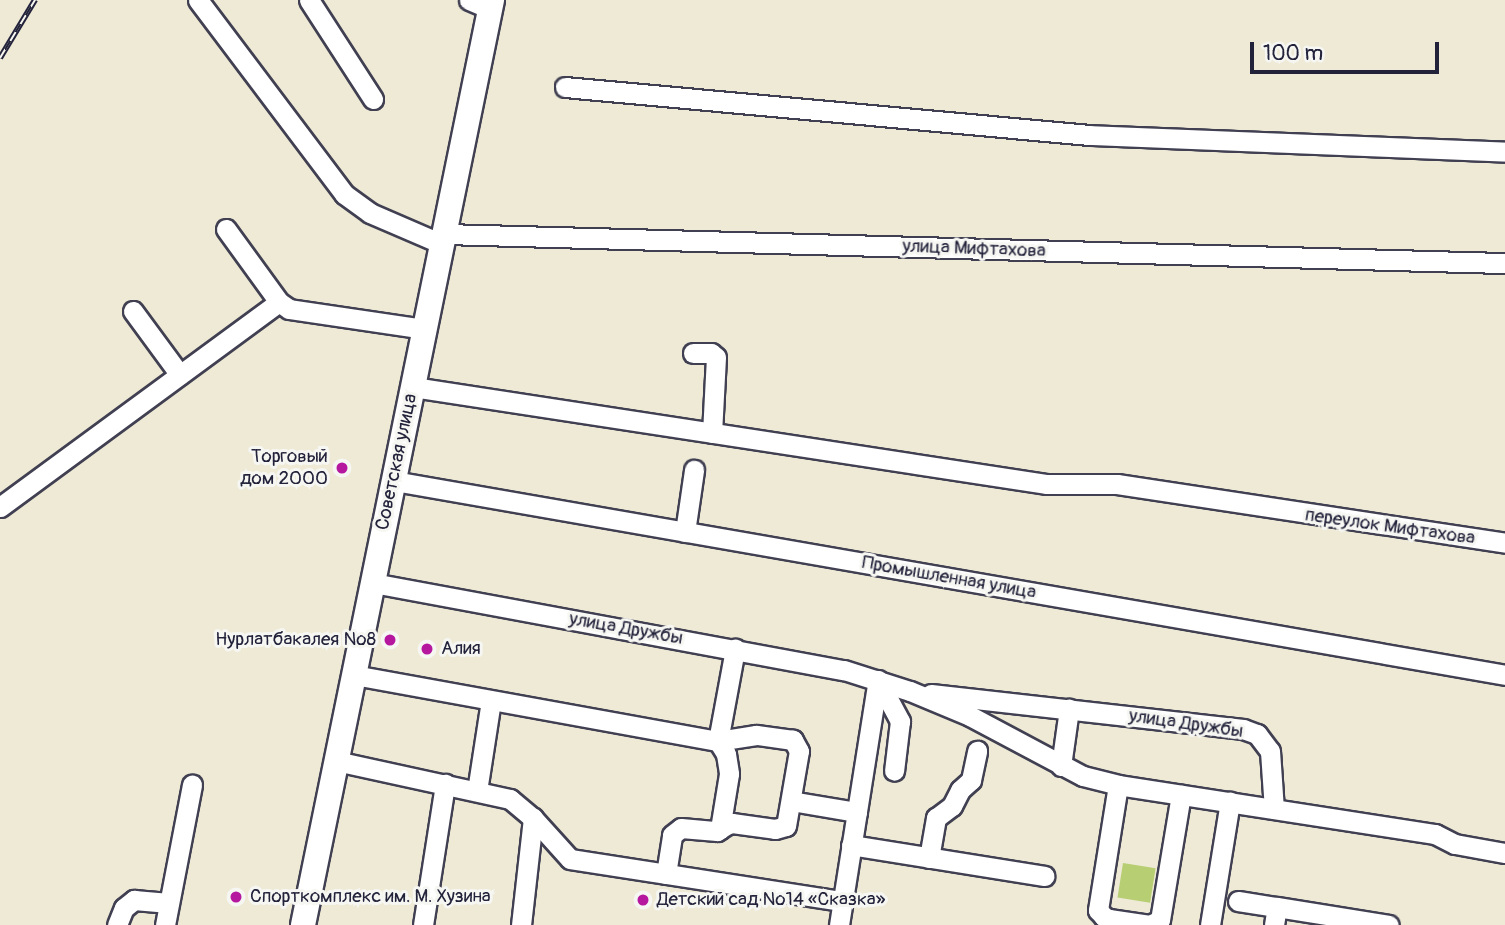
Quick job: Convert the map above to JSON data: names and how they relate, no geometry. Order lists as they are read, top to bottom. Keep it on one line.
{"streets":{"main road":["Советская улица"],"street":["улица Мифтахова","переулок Мифтахова","Промышленная улица","улица Дружбы"]},"crossings":[["улица Мифтахова","Советская улица"],["Советская улица","Промышленная улица"],["Советская улица","улица Дружбы"]],"places":["Торговый дом 2000","Нурлатбакалея №8","Алия","Спорткомплекс им. М. Хузина","Детский сад №14 «Сказка»"],"scale_bar":"100 m"}
